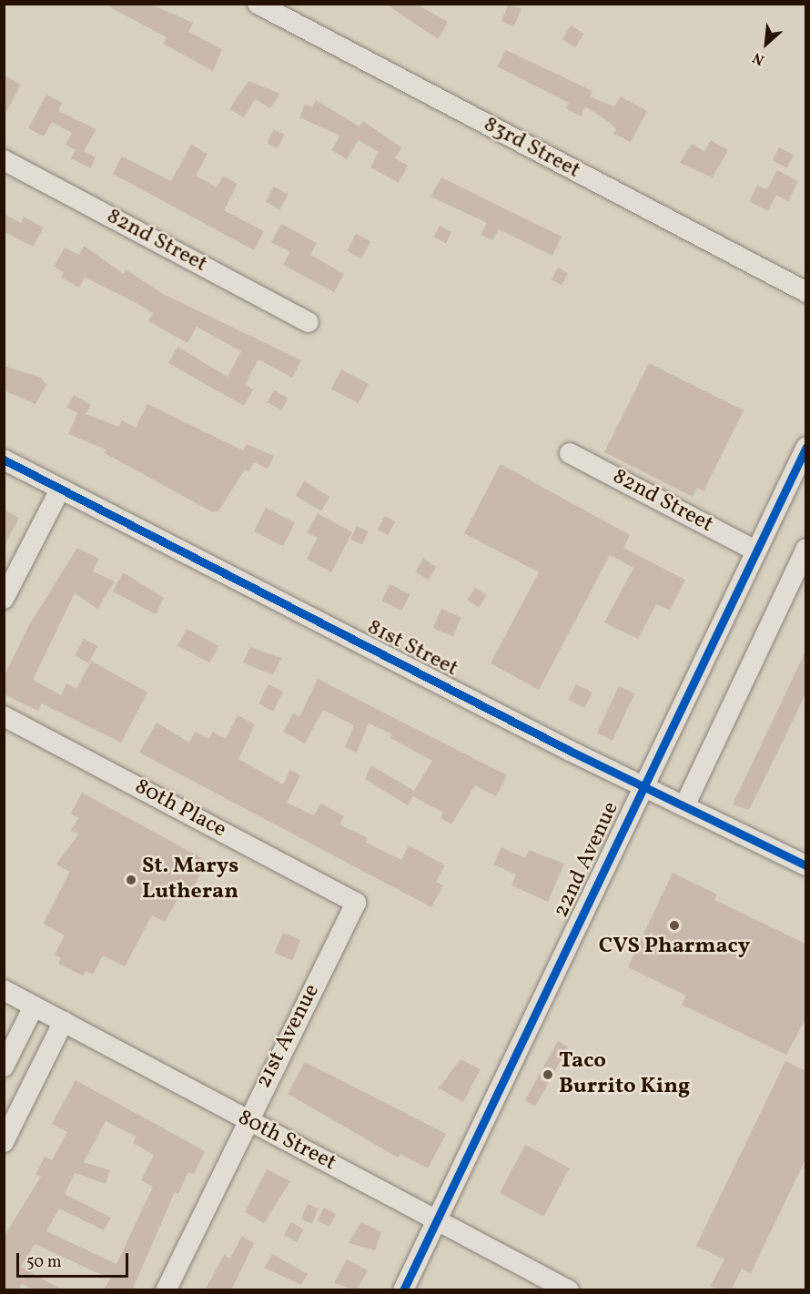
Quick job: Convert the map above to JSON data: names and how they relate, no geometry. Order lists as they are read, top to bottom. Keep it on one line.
{"streets":{"street":["83rd Street","82nd Street","81st Street","80th Place","22nd Avenue","21st Avenue","80th Street"]},"crossings":[["82nd Street","22nd Avenue"],["81st Street","22nd Avenue"],["80th Place","21st Avenue"],["22nd Avenue","80th Street"],["21st Avenue","80th Street"]],"places":["St. Marys Lutheran","CVS Pharmacy","Taco Burrito King"],"scale_bar":"50 m","north":"bottom left"}
